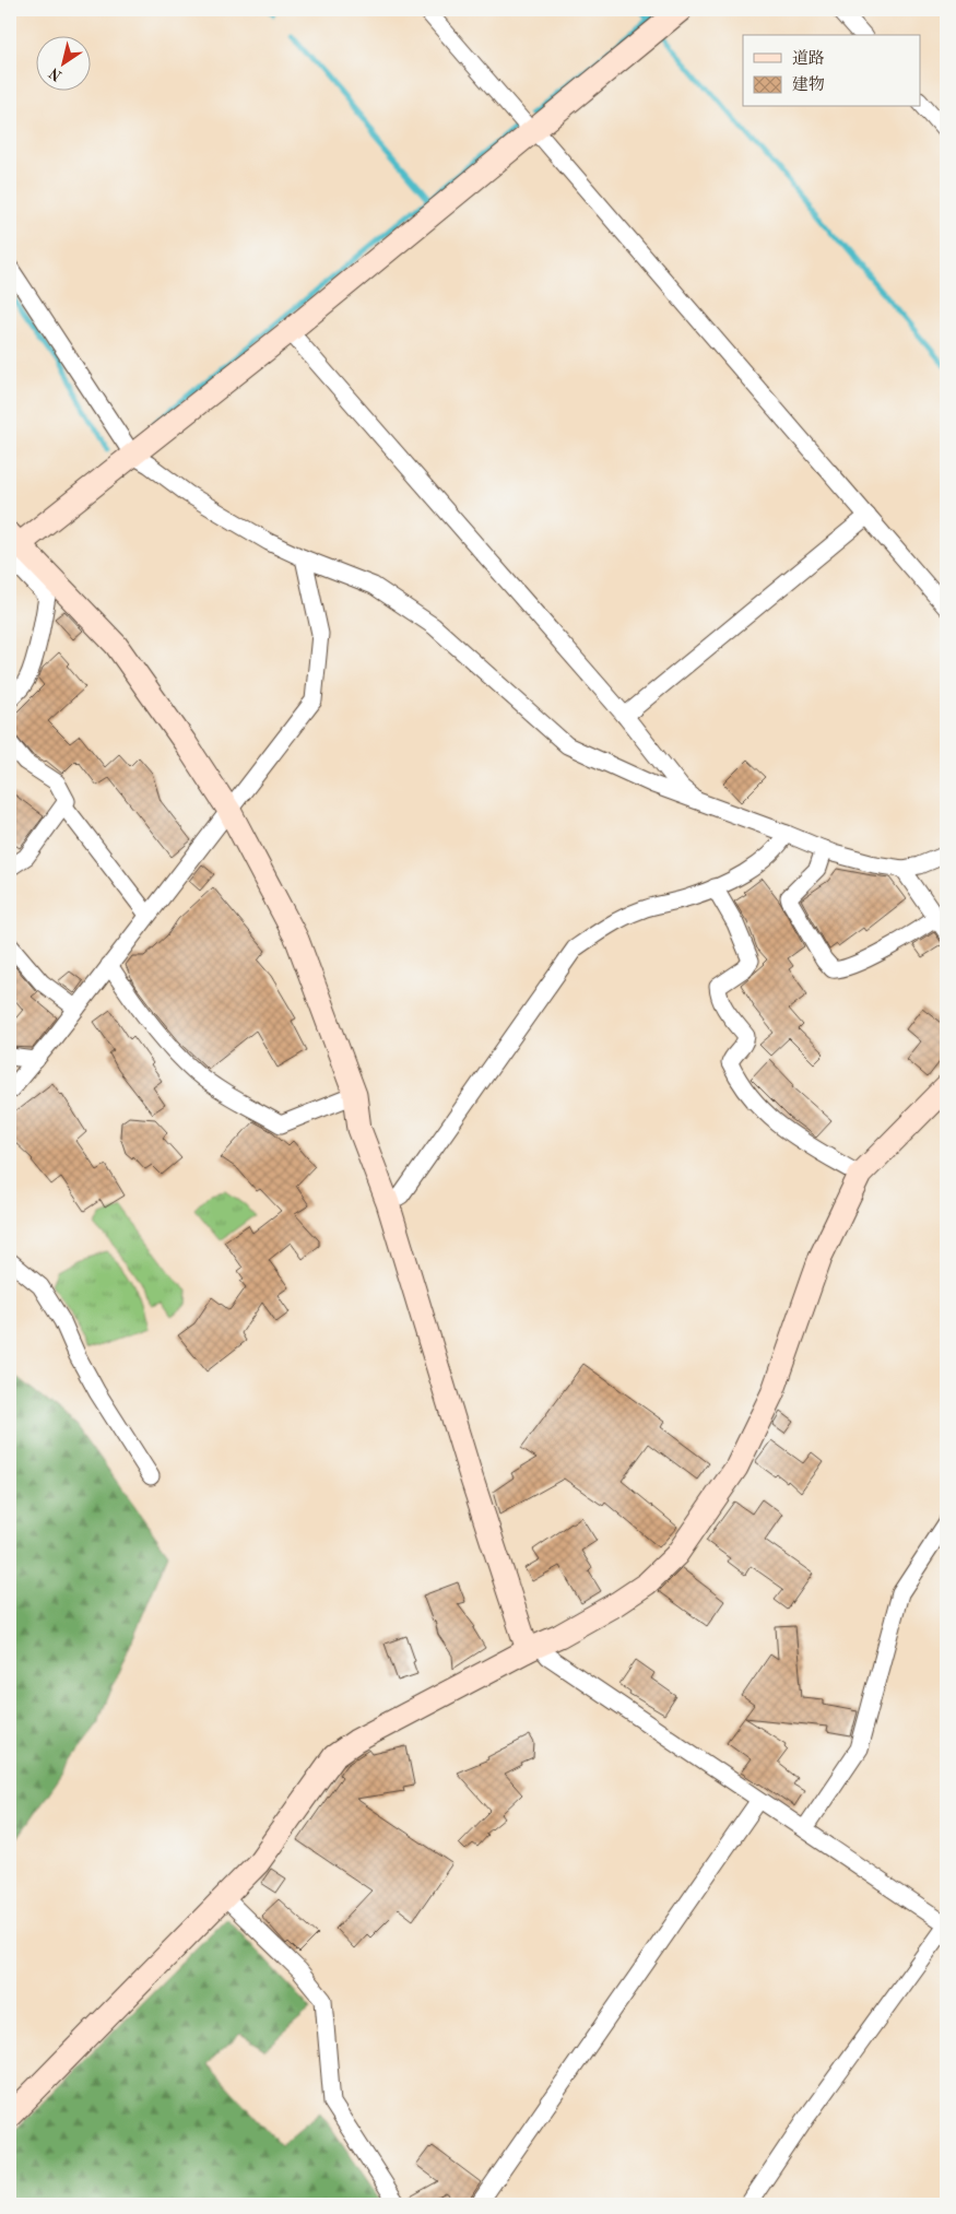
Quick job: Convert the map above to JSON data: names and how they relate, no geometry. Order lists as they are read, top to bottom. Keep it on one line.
{"legend":["道路","建物"],"north":"bottom left"}
